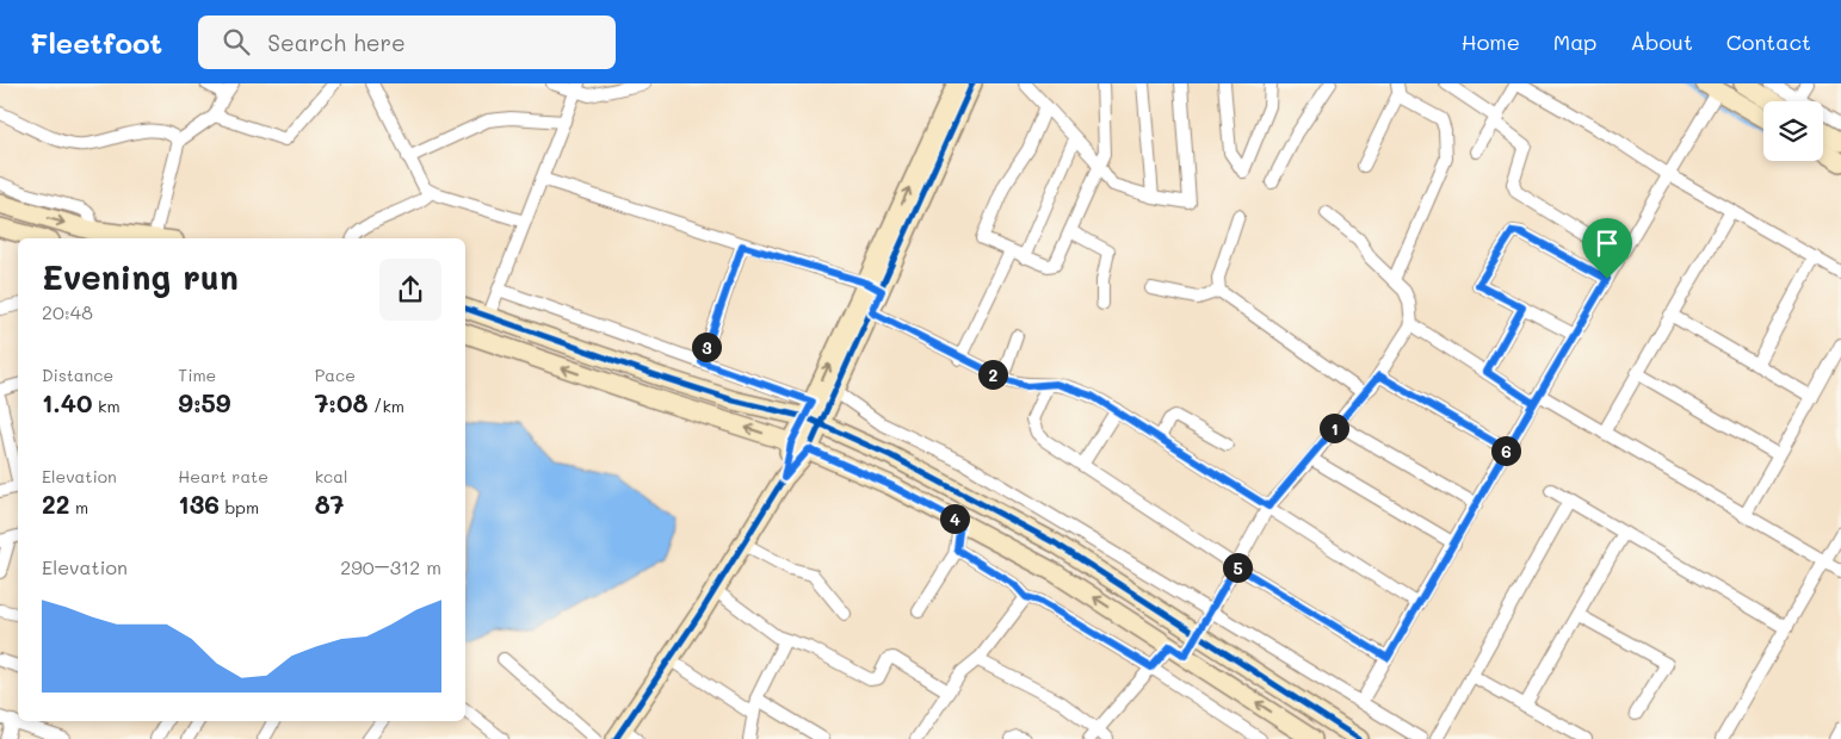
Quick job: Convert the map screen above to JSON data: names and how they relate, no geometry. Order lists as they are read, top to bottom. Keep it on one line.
{"page":{"header":"Fleetfoot","search":"Search here","nav":["Home","Map","About","Contact"],"heading":["Evening run","20:48"],"pins":["3","2","1","6","4","5"],"stats":[["Distance","1.40 km"],["Time","9:59"],["Pace","7:08 /km"],["Elevation","22 m"],["Heart rate","136 bpm"],["kcal","87"]],"chart":["Elevation","290–312 m"]}}
